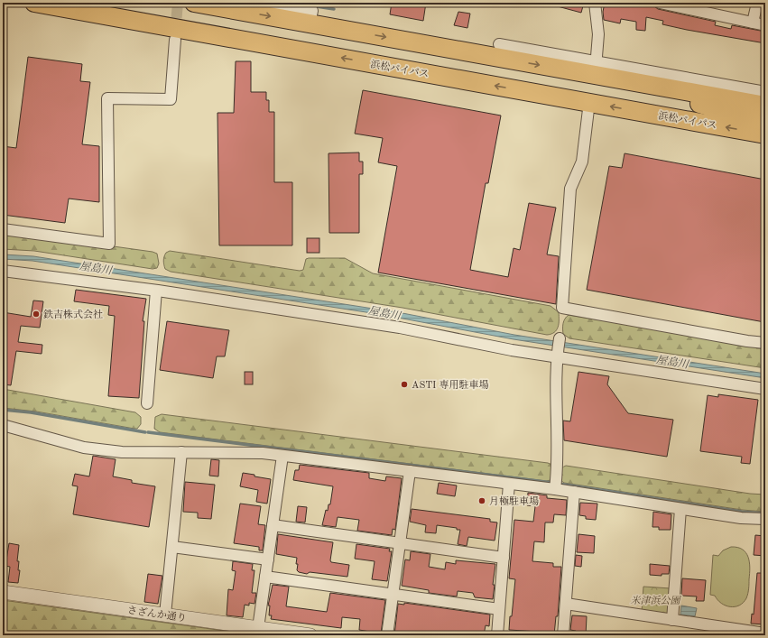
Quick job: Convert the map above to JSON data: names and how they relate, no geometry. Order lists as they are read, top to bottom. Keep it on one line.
{"streets":{"highway":["浜松バイパス"],"street":["さざんか通り"]},"water":["屋島川"],"parks":["米津浜公園"],"places":["鉄吉株式会社","ASTI 専用駐車場","月極駐車場"]}
